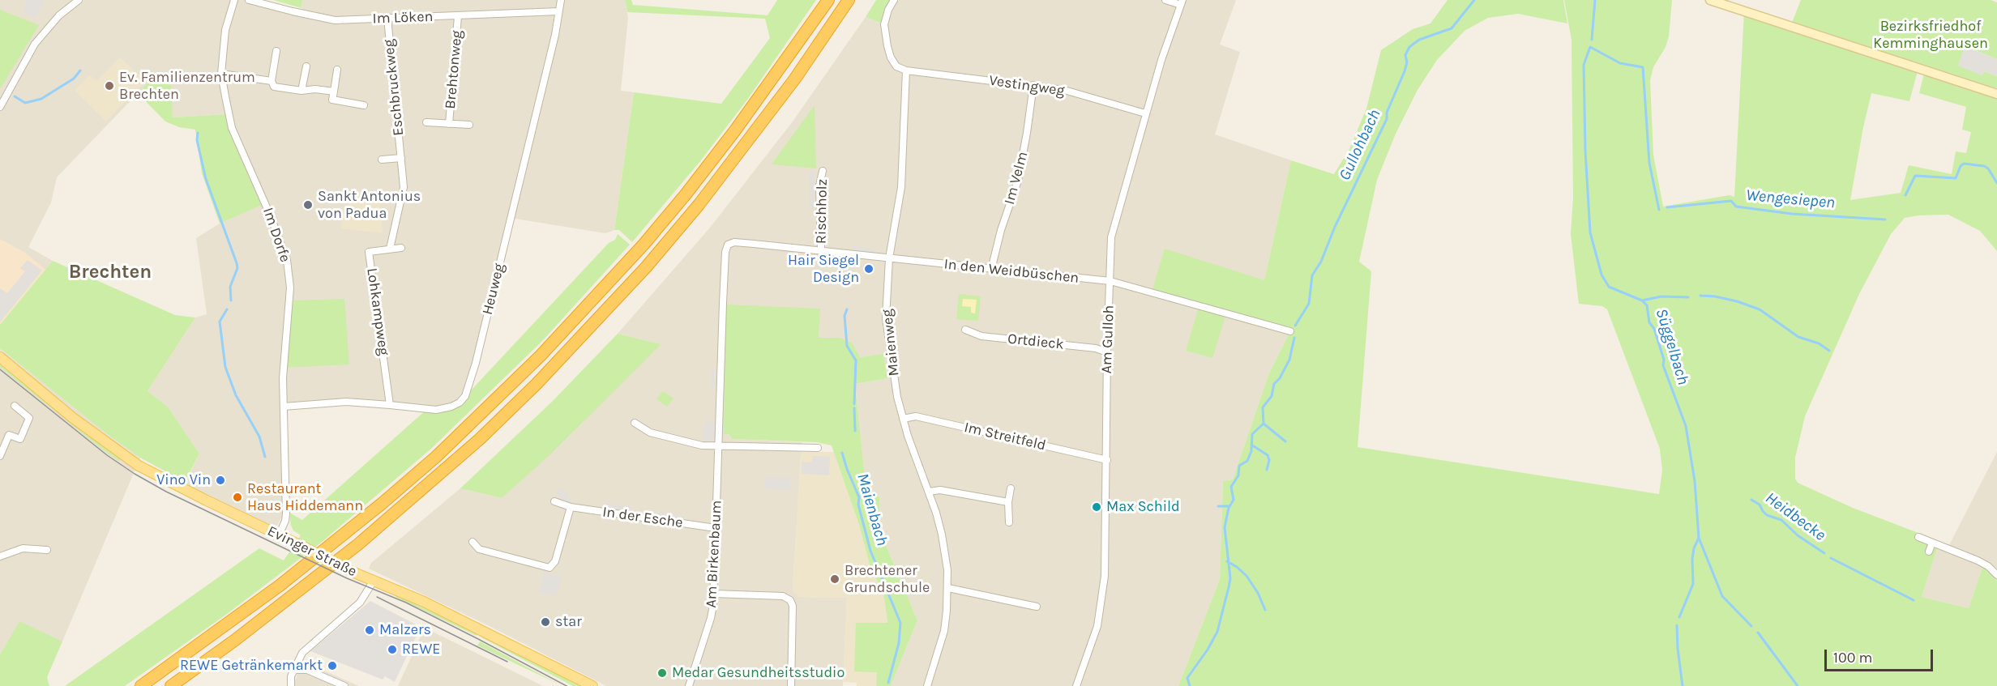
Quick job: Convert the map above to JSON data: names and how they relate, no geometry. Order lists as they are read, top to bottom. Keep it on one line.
{"streets":{"main road":["Evinger Straße"],"street":["Im Löken","Brehtonweg","Vestingweg","Eschbruckweg","Im Velm","Rischholz","Im Dorfe","In den Weidbüschen","Heuweg","Lohkampweg","Am Gulloh","Ortdieck","Maienweg","Im Streitfeld","In der Esche","Am Birkenbaum"]},"crossings":[["Im Löken","Brehtonweg"],["Im Löken","Eschbruckweg"],["Im Löken","Heuweg"],["Vestingweg","Im Velm"],["Vestingweg","Am Gulloh"],["Vestingweg","Maienweg"],["Eschbruckweg","Lohkampweg"],["Im Velm","In den Weidbüschen"],["Rischholz","In den Weidbüschen"],["Im Dorfe","Heuweg"],["Im Dorfe","Evinger Straße"],["In den Weidbüschen","Am Gulloh"],["In den Weidbüschen","Maienweg"],["In den Weidbüschen","Am Birkenbaum"],["Heuweg","Lohkampweg"],["Am Gulloh","Ortdieck"],["Am Gulloh","Im Streitfeld"],["Maienweg","Im Streitfeld"],["In der Esche","Am Birkenbaum"]],"districts":["Brechten"],"water":["Gullohbach","Wengesiepen","Süggelbach","Maienbach","Heidbecke"],"parks":["Bezirksfriedhof Kemminghausen"],"places":["Ev. Familienzentrum Brechten","Sankt Antonius von Padua","Hair Siegel Design","Vino Vin","Restaurant Haus Hiddemann","Max Schild","Brechtener Grundschule","star","Malzers","REWE","REWE Getränkemarkt","Medar Gesundheitsstudio"],"scale_bar":"100 m"}
